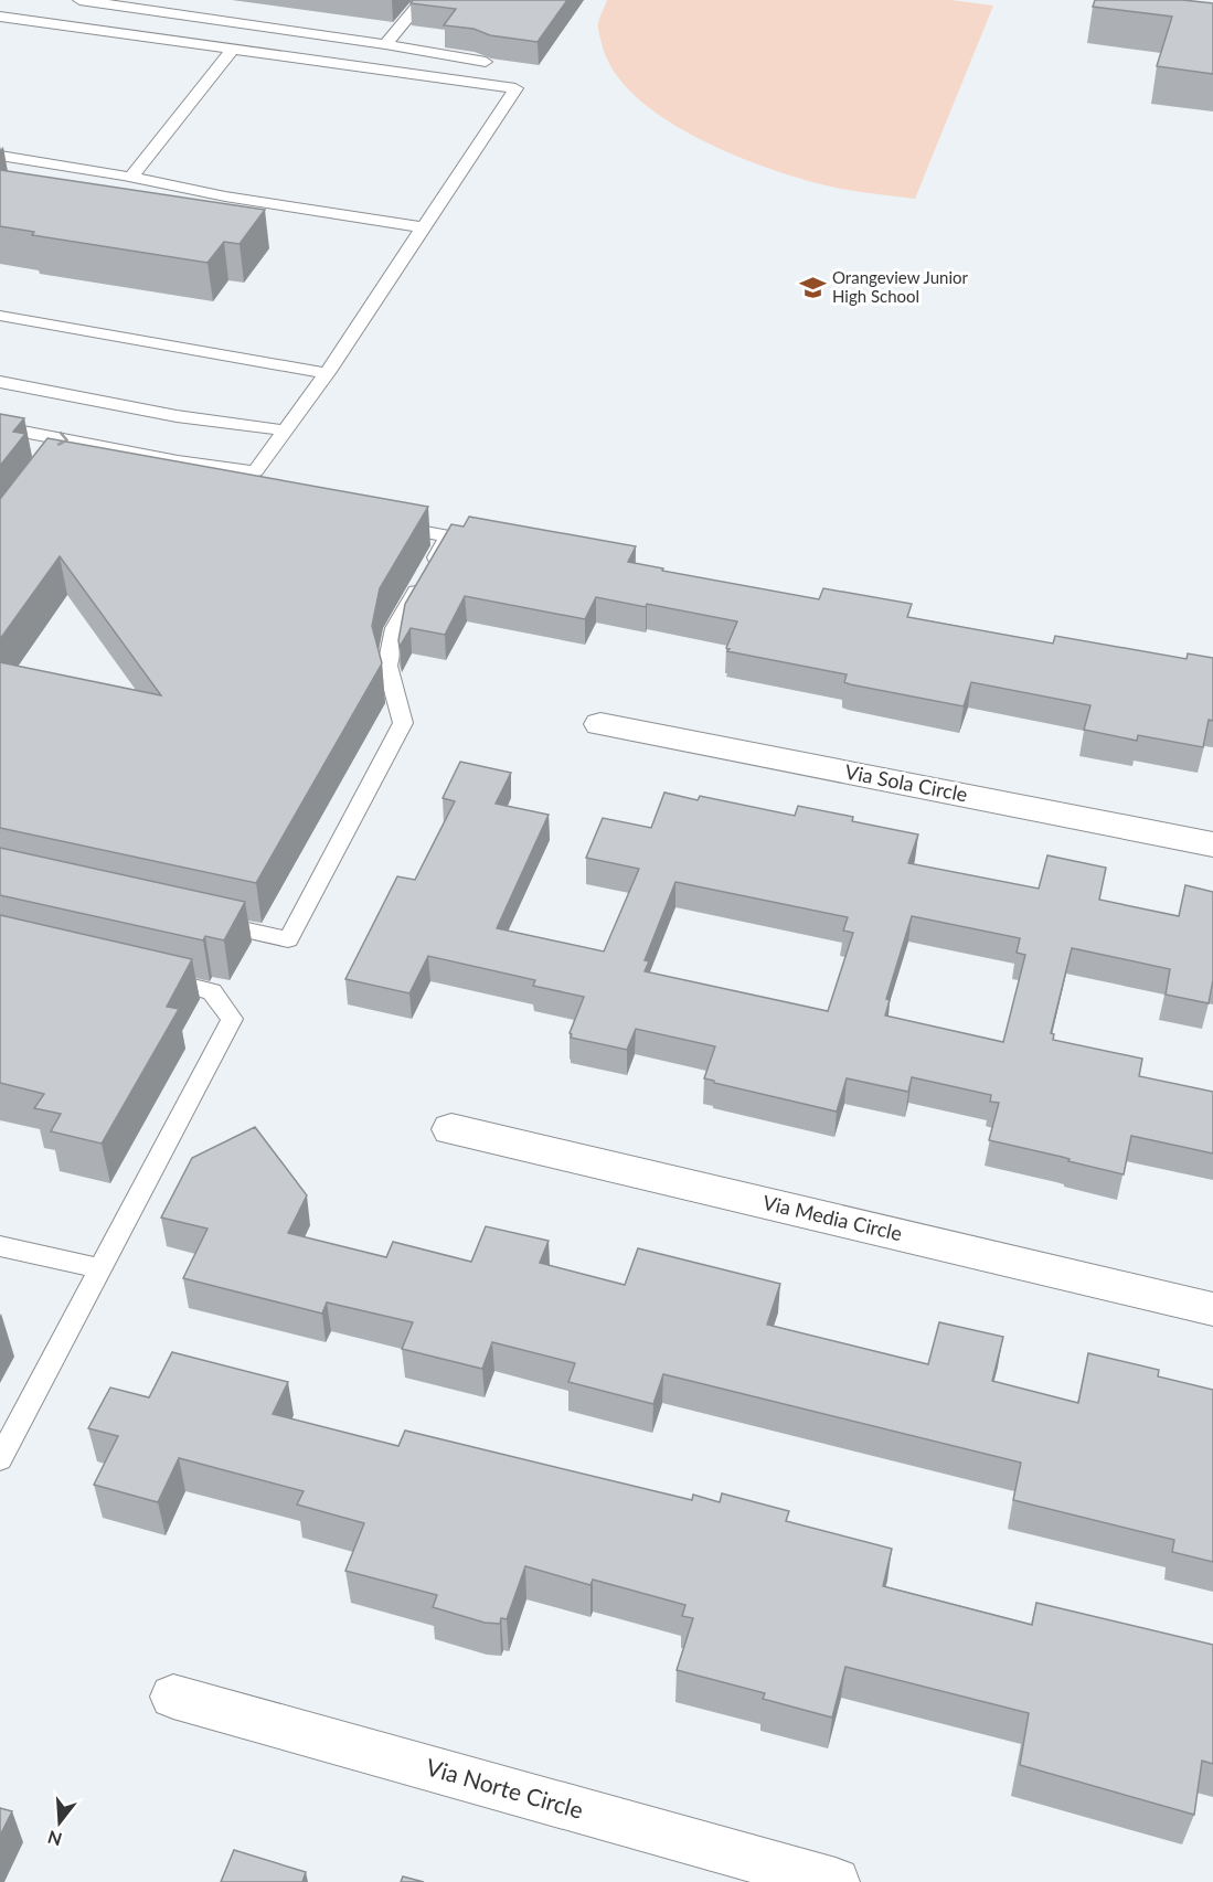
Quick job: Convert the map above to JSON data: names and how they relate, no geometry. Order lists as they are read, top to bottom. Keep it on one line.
{"streets":{"street":["Via Sola Circle","Via Media Circle","Via Norte Circle"]},"places":{"school or university":["Orangeview Junior High School"]},"north":"bottom"}
